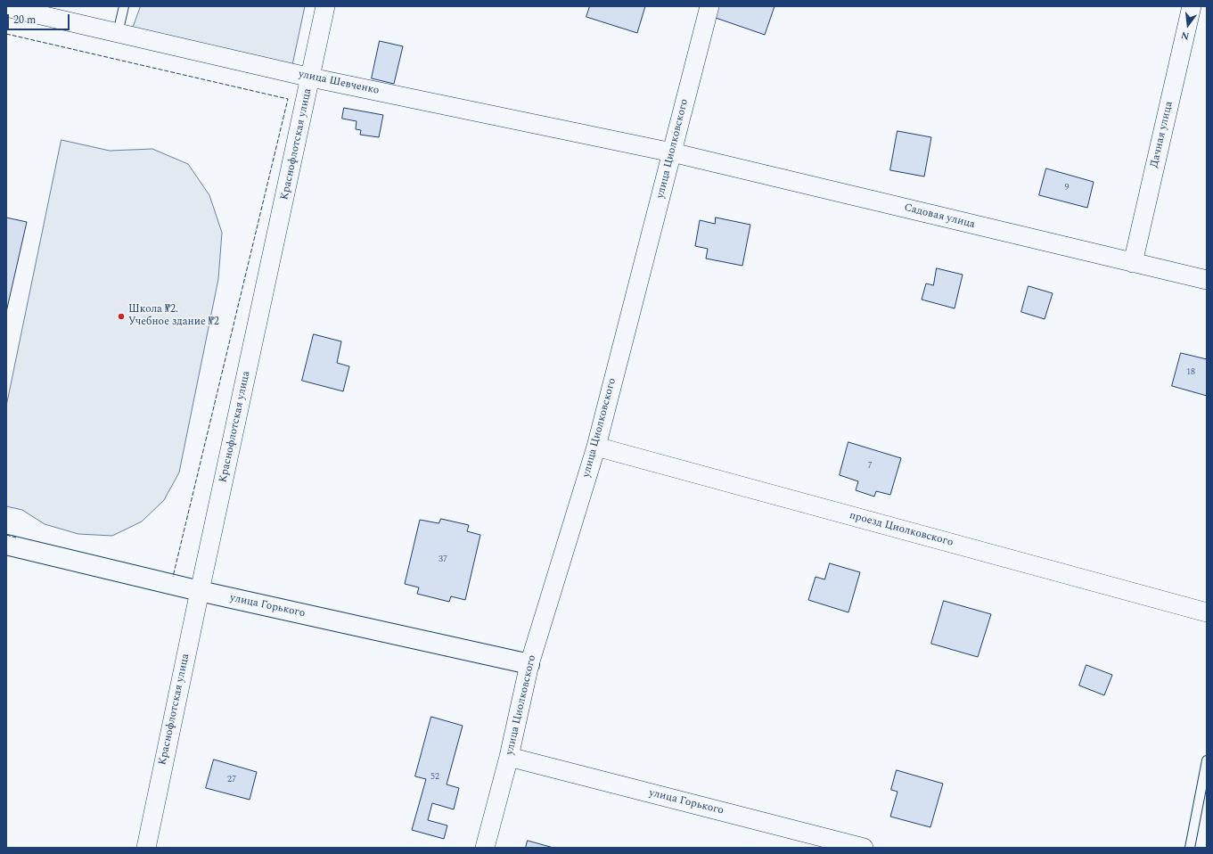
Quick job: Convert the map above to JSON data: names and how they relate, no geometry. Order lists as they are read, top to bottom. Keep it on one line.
{"streets":{"street":["улица Шевченко","Дачная улица","Краснофлотская улица","улица Циолковского","Садовая улица","проезд Циолковского","улица Горького"]},"crossings":[["улица Шевченко","Краснофлотская улица"],["улица Шевченко","улица Циолковского"],["улица Шевченко","Садовая улица"],["Дачная улица","Садовая улица"],["Краснофлотская улица","улица Горького"],["улица Циолковского","Садовая улица"],["улица Циолковского","проезд Циолковского"],["улица Циолковского","улица Горького"]],"places":["Школа №2. Учебное здание №2"],"house_numbers":["9","18","7","37","52","27"],"scale_bar":"20 m","north":"bottom"}
